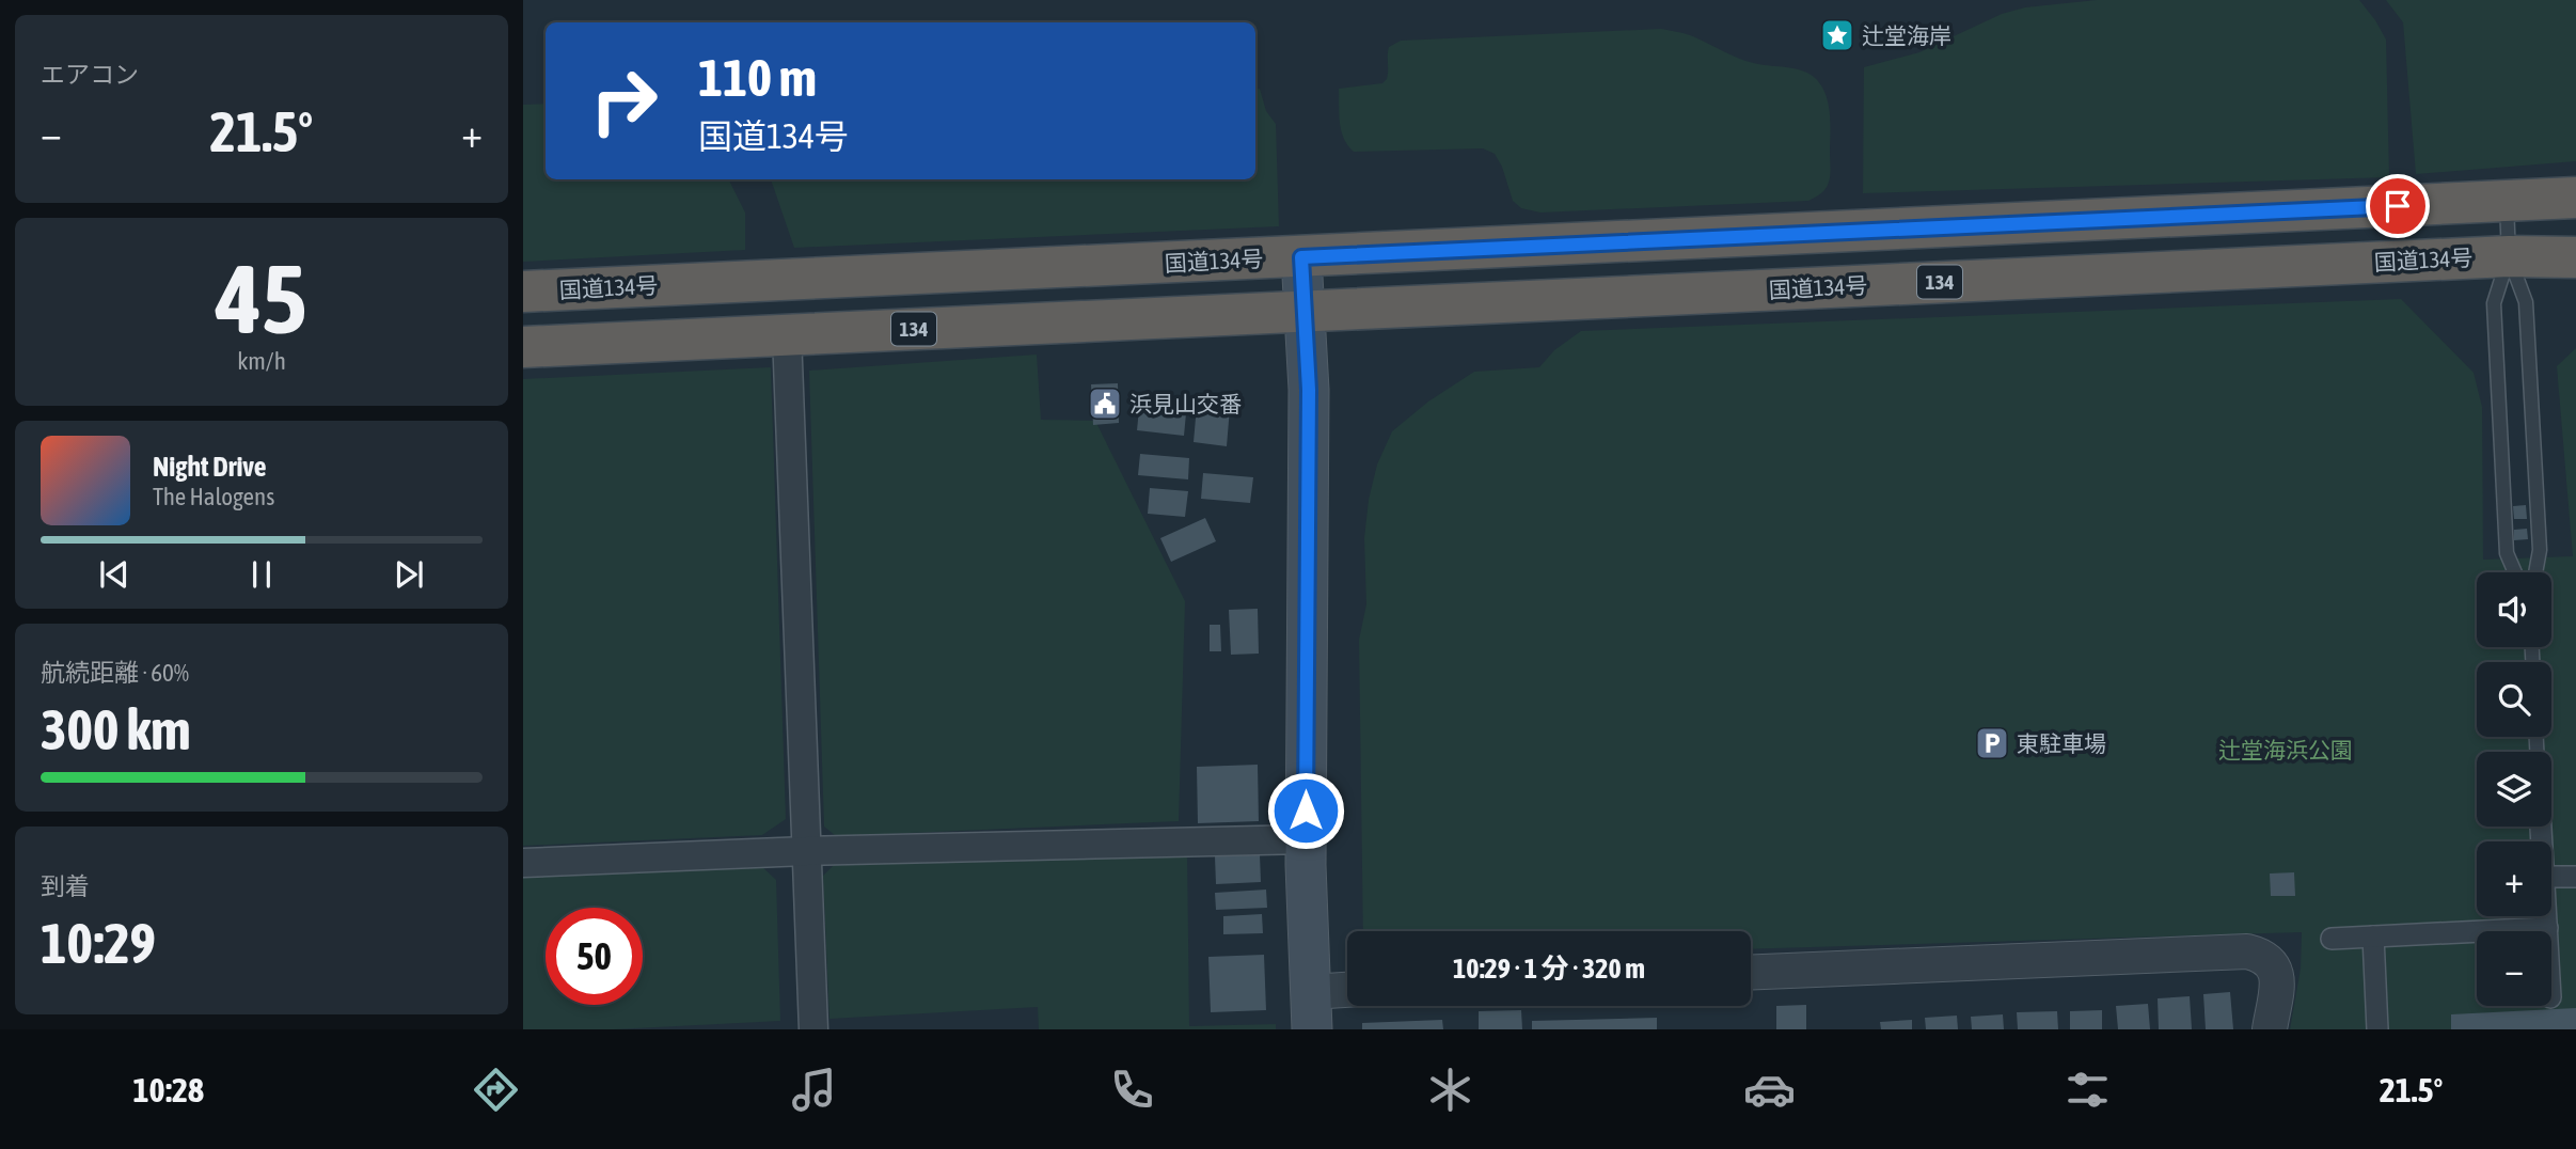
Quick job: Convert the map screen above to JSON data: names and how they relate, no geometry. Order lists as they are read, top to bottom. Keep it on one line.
{"streets":{"highway":["国道134号","134"]},"parks":["辻堂海浜公園"],"places":{"place":["辻堂海岸"],"public building":["浜見山交番"],"parking":["東駐車場"]},"page":{"tile":["エアコン",["45","km/h"],["航続距離 · 60%","300 km"],["到着","10:29"]],"turn":["110 m","国道134号"],"heat":["−","21.5°","+"],"song":["Night Drive","The Halogens"],"map_buttons":["+","−"],"limit":"50","trip":"10:29 · 1 分 · 320 m","tabs":["10:28","21.5°"]}}
